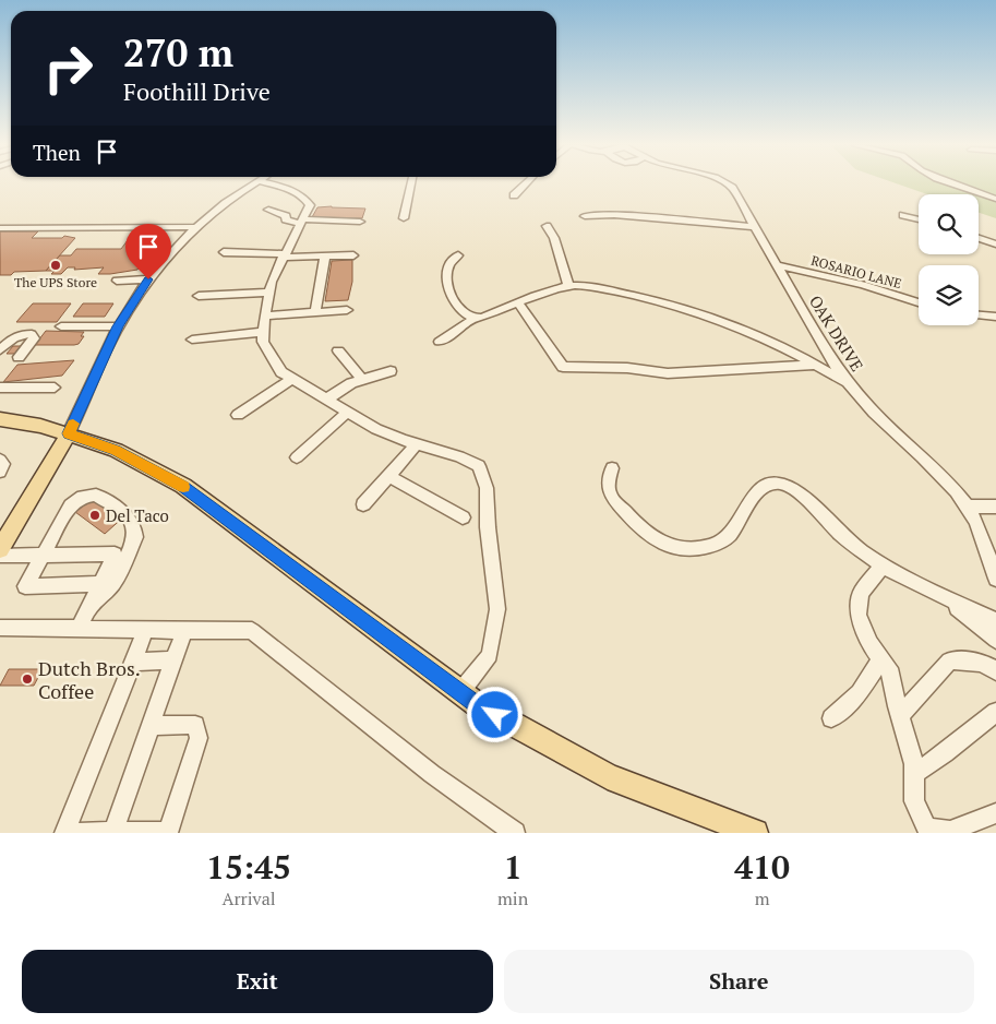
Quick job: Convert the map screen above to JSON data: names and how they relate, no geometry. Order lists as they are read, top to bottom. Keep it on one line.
{"streets":{"street":["ROSARIO LANE","OAK DRIVE"]},"crossings":[["ROSARIO LANE","OAK DRIVE"]],"places":["The UPS Store","Del Taco","Dutch Bros. Coffee"],"page":{"turn":["270 m","Foothill Drive"],"then":"Then","eta":["15:45","Arrival","1","min","410","m"],"buttons":["Exit","Share"]}}
